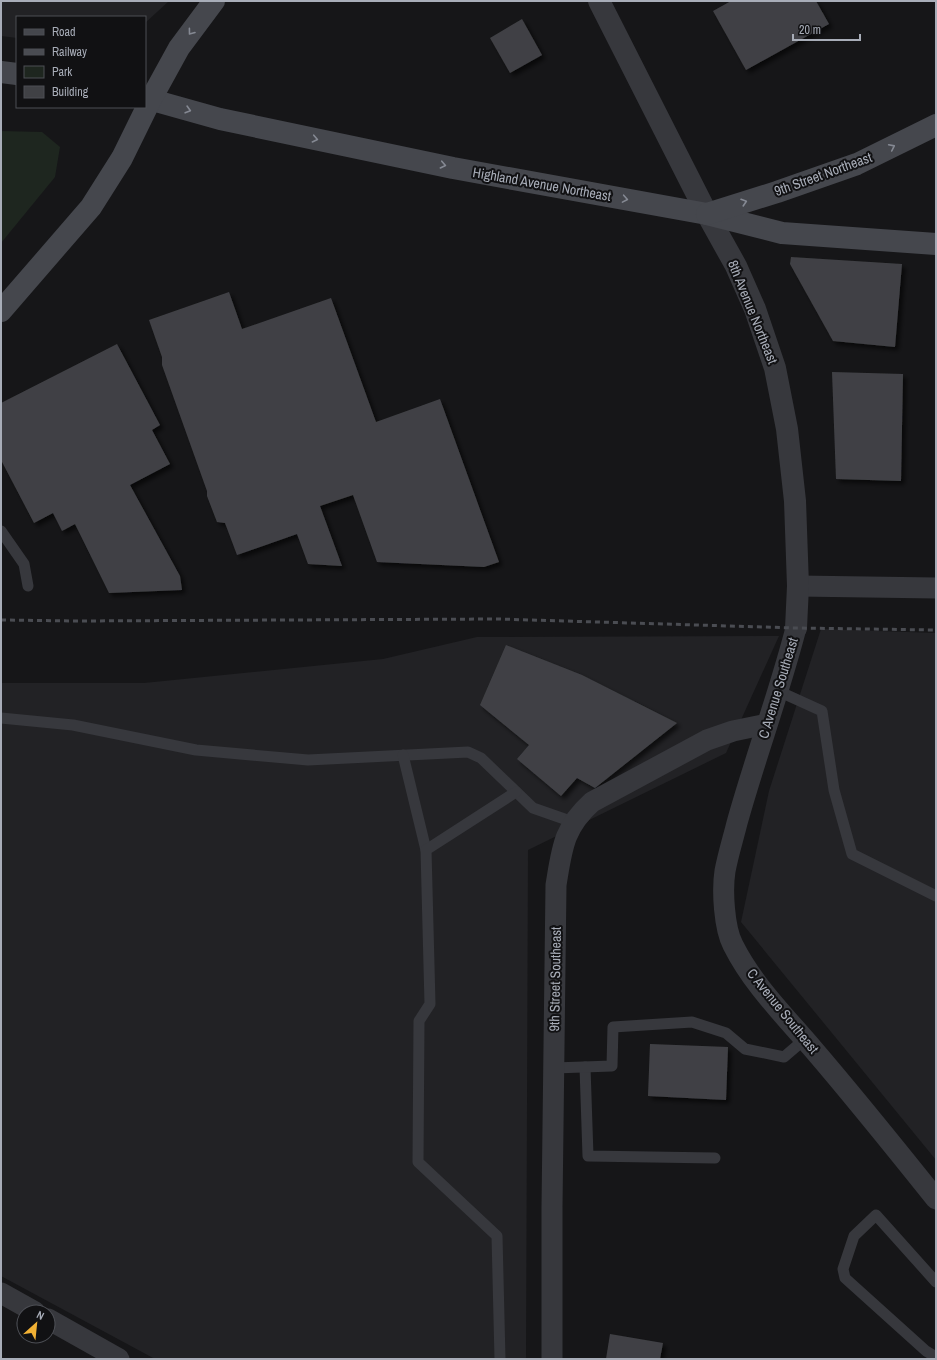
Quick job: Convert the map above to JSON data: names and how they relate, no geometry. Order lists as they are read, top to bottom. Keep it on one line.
{"streets":{"main road":["9th Street Northeast","Highland Avenue Northeast"],"street":["8th Avenue Northeast","C Avenue Southeast","9th Street Southeast"]},"crossings":[["9th Street Northeast","Highland Avenue Northeast"],["9th Street Northeast","8th Avenue Northeast"],["Highland Avenue Northeast","8th Avenue Northeast"],["8th Avenue Northeast","C Avenue Southeast"],["C Avenue Southeast","9th Street Southeast"]],"one_way":["9th Street Northeast","Highland Avenue Northeast"],"legend":["Road","Railway","Park","Building"],"scale_bar":"20 m","north":"top right"}
